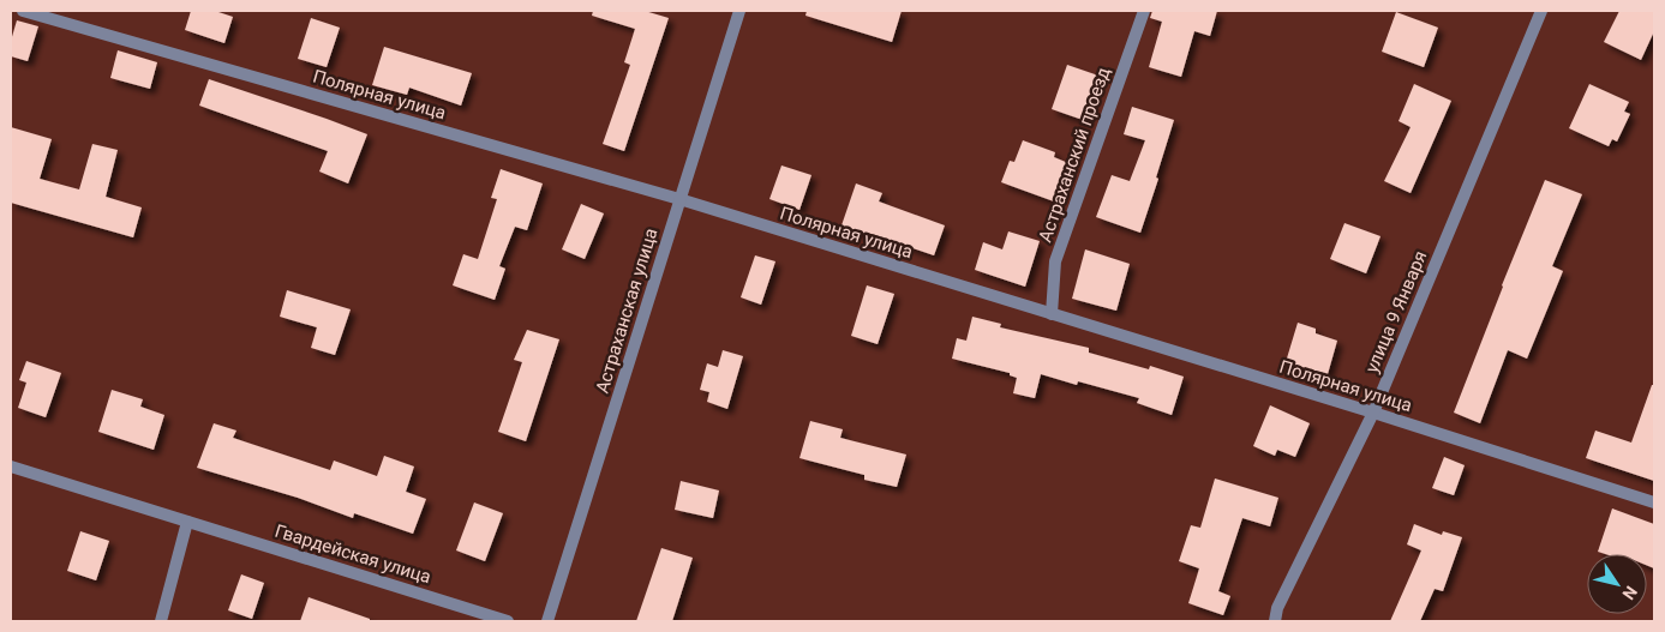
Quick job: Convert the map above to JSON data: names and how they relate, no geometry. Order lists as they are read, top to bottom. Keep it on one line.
{"streets":{"street":["Полярная улица","Астраханский проезд","Астраханская улица","улица 9 Января","Гвардейская улица"]},"crossings":[["Полярная улица","Астраханский проезд"],["Полярная улица","Астраханская улица"],["Полярная улица","улица 9 Января"]],"north":"bottom right"}
